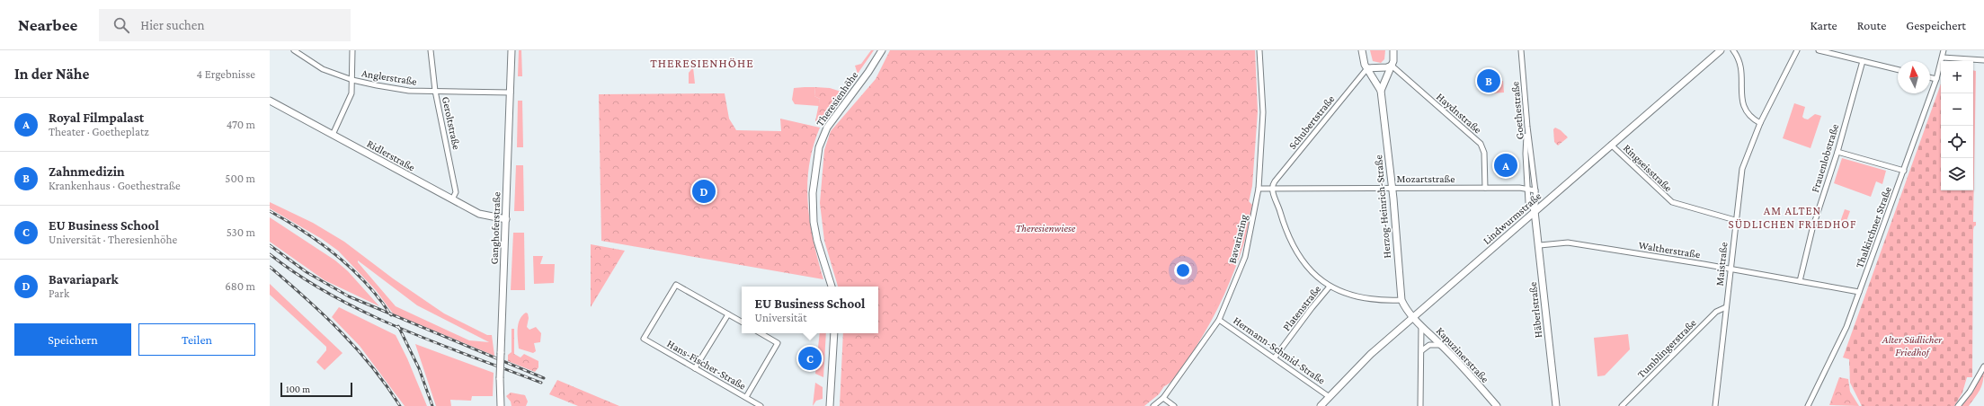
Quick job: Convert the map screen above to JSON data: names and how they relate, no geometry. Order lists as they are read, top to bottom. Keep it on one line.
{"streets":{"main road":["Theresienhöhe","Ridlerstraße","Herzog-Heinrich-Straße","Lindwurmstraße","Ganghoferstraße","Häberlstraße","Kapuzinerstraße"],"street":["Anglerstraße","Goethestraße","Haydnstraße","Schubertstraße","Geroltstraße","Frauenlobstraße","Ringseisstraße","Mozartstraße","Thalkirchner Straße","Bavariaring","Waltherstraße","Maistraße","Platenstraße","Tumblingerstraße","Hermann-Schmid-Straße","Hans-Fischer-Straße"]},"crossings":[["Anglerstraße","Geroltstraße"],["Anglerstraße","Ganghoferstraße"],["Goethestraße","Mozartstraße"],["Goethestraße","Lindwurmstraße"],["Goethestraße","Häberlstraße"],["Haydnstraße","Mozartstraße"],["Schubertstraße","Mozartstraße"],["Geroltstraße","Ridlerstraße"],["Ridlerstraße","Ganghoferstraße"],["Frauenlobstraße","Waltherstraße"],["Ringseisstraße","Lindwurmstraße"],["Ringseisstraße","Maistraße"],["Mozartstraße","Herzog-Heinrich-Straße"],["Mozartstraße","Bavariaring"],["Lindwurmstraße","Häberlstraße"],["Lindwurmstraße","Hermann-Schmid-Straße"],["Lindwurmstraße","Kapuzinerstraße"],["Thalkirchner Straße","Waltherstraße"],["Bavariaring","Hermann-Schmid-Straße"],["Waltherstraße","Maistraße"],["Waltherstraße","Häberlstraße"],["Maistraße","Tumblingerstraße"],["Platenstraße","Hermann-Schmid-Straße"]],"districts":["THERESIENHÖHE","AM ALTEN SÜDLICHEN FRIEDHOF"],"parks":["Theresienwiese","Alter Südlicher Friedhof"],"scale_bar":"100 m","north":"top","page":{"header":"Nearbee","search":"Hier suchen","nav":["Karte","Route","Gespeichert"],"heading":["In der Nähe","4 Ergebnisse"],"map_buttons":["+","−"],"pins":["B","A","D","C"],"list":[{"mark":"A","name":"Royal Filmpalast","note":"Theater · Goetheplatz","value":"470 m"},{"mark":"B","name":"Zahnmedizin","note":"Krankenhaus · Goethestraße","value":"500 m"},{"mark":"C","name":"EU Business School","note":"Universität · Theresienhöhe","value":"530 m"},{"mark":"D","name":"Bavariapark","note":"Park","value":"680 m"}],"popup":["EU Business School","Universität"],"buttons":["Speichern","Teilen"],"scale":"100 m"}}
